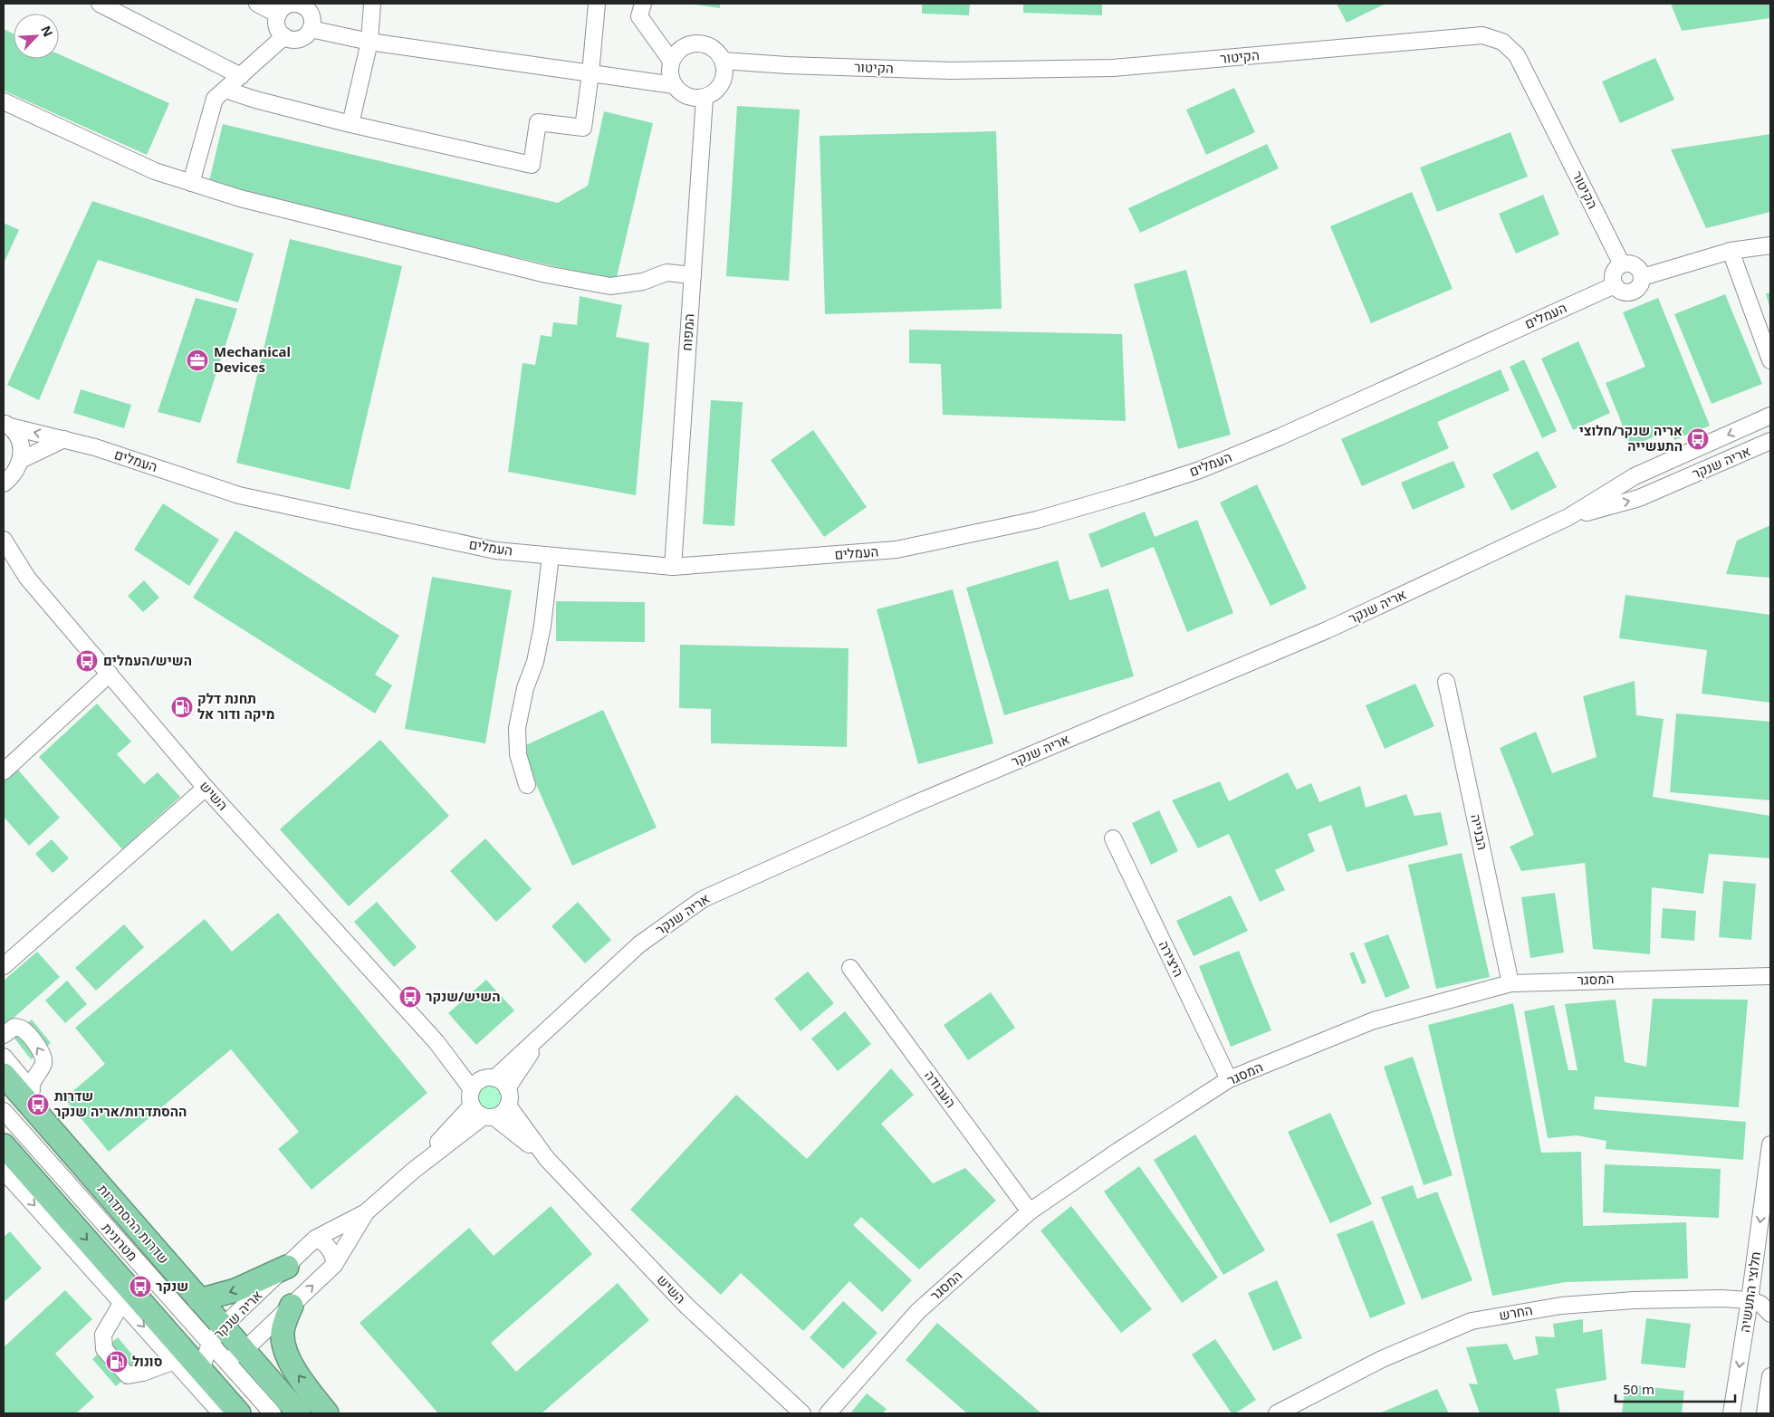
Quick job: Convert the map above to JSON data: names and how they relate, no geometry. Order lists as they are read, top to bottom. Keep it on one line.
{"streets":{"highway":["שדרות ההסתדרות"],"street":["הקיטור","העמלים","המפוח","אריה שנקר","השיש","הבנייה","היצירה","המסגר","העבודה","מטרונית","חלוצי התעשיה","החרש"]},"crossings":[["הקיטור","העמלים"],["הקיטור","המפוח"],["העמלים","המפוח"],["אריה שנקר","השיש"],["אריה שנקר","שדרות ההסתדרות"],["אריה שנקר","מטרונית"],["הבנייה","המסגר"],["היצירה","המסגר"],["המסגר","העבודה"],["שדרות ההסתדרות","מטרונית"],["חלוצי התעשיה","החרש"]],"one_way":["חלוצי התעשיה"],"places":{"office":["Mechanical Devices"],"bus stop":["אריה שנקר/חלוצי התעשייה","השיש/העמלים","השיש/שנקר","שדרות ההסתדרות/אריה שנקר","שנקר"],"fuel station":["תחנת דלק מיקה ודור אל","סונול"]},"scale_bar":"50 m","north":"top right"}
